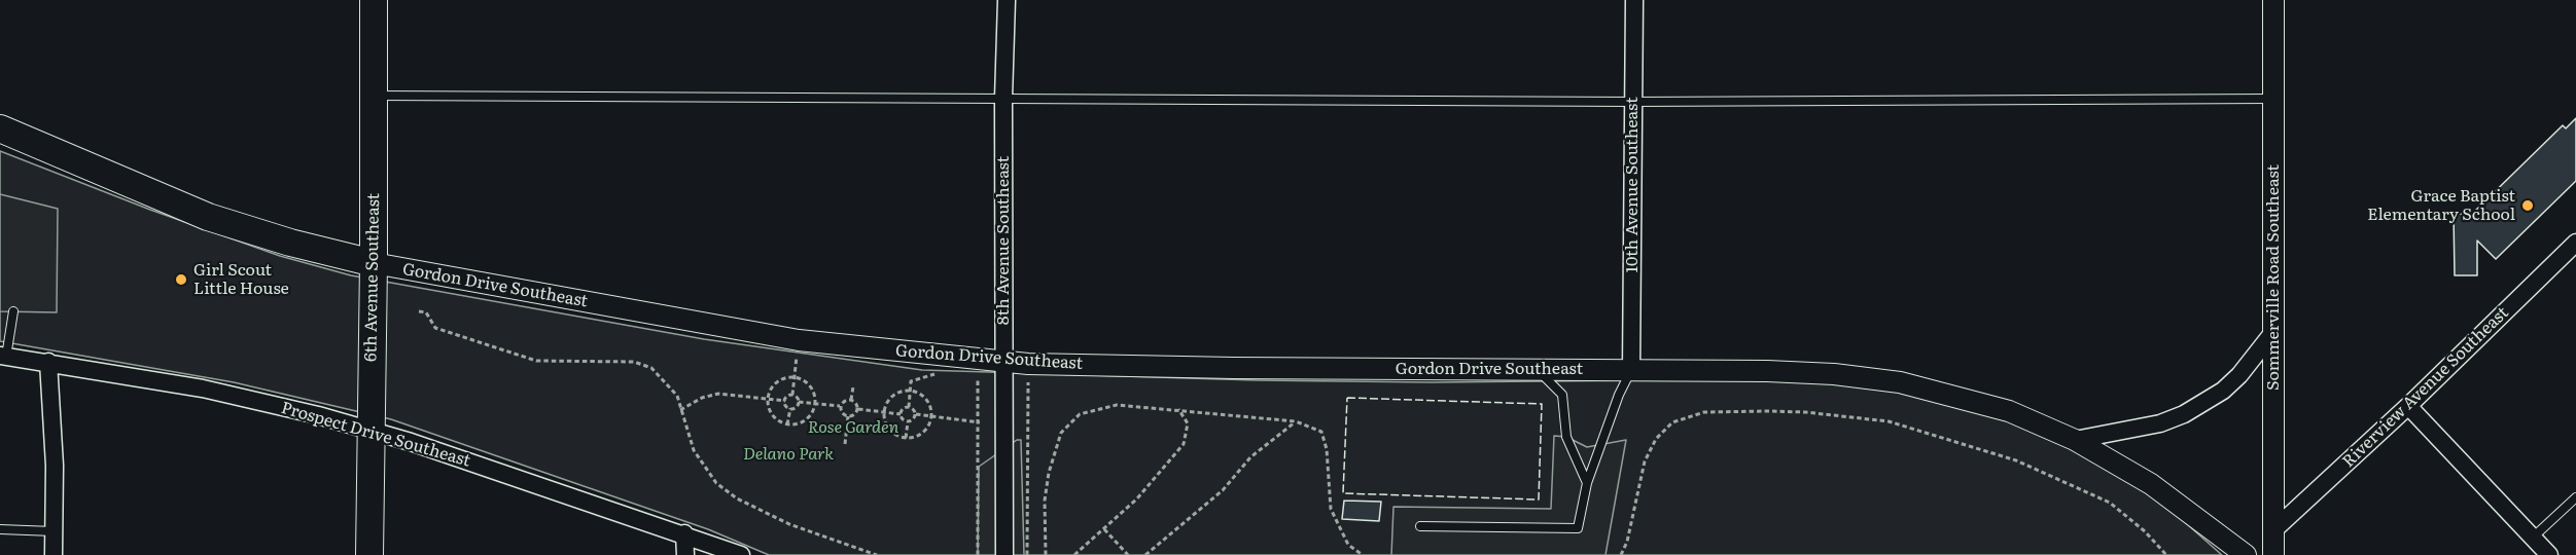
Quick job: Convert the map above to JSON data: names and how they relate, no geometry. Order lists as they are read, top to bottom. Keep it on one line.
{"streets":{"main road":["6th Avenue Southeast","Gordon Drive Southeast"],"street":["10th Avenue Southeast","8th Avenue Southeast","Sommerville Road Southeast","Riverview Avenue Southeast","Prospect Drive Southeast"]},"crossings":[["10th Avenue Southeast","Gordon Drive Southeast"],["8th Avenue Southeast","Gordon Drive Southeast"],["6th Avenue Southeast","Gordon Drive Southeast"],["6th Avenue Southeast","Prospect Drive Southeast"],["Sommerville Road Southeast","Riverview Avenue Southeast"]],"parks":["Rose Garden","Delano Park"],"places":["Grace Baptist Elementary School","Girl Scout Little House"]}
